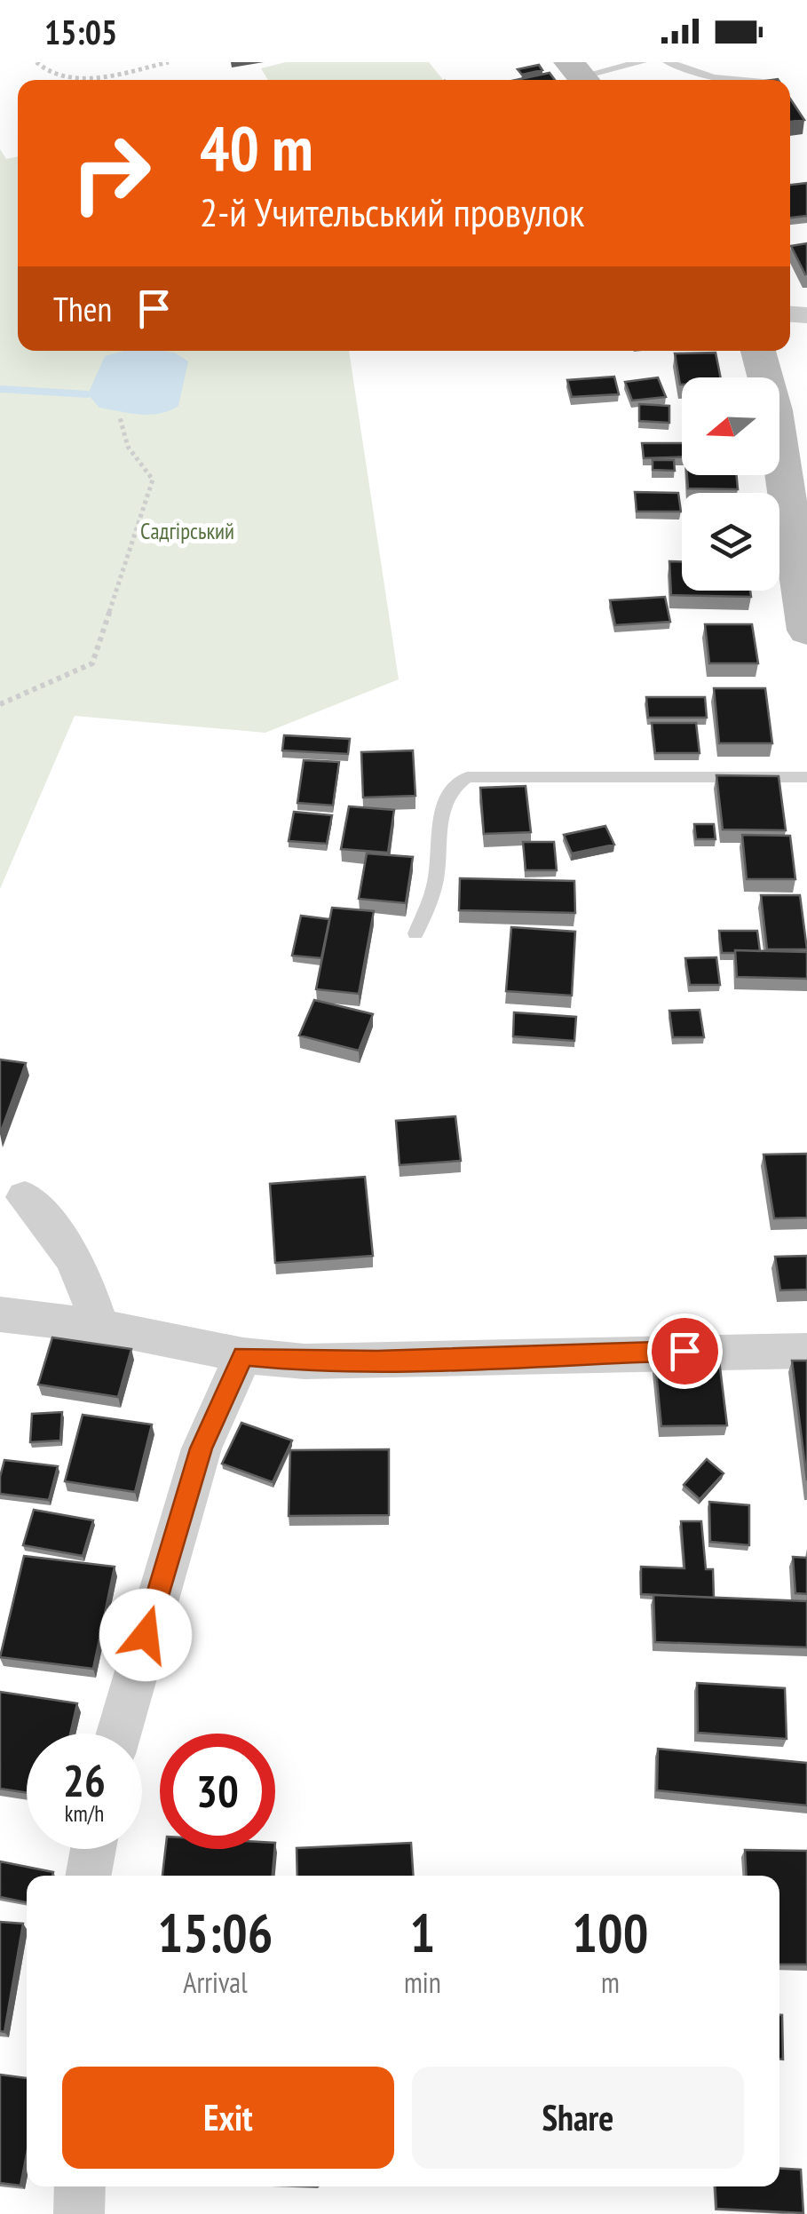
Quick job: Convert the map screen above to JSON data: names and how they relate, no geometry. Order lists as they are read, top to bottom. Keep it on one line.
{"parks":["Садгірський"],"north":"left","page":{"status":"15:05","turn":["40 m","2-й Учительський провулок"],"then":"Then","speed":"26 km/h","limit":"30","eta":["15:06","Arrival","1","min","100","m"],"buttons":["Exit","Share"]}}
